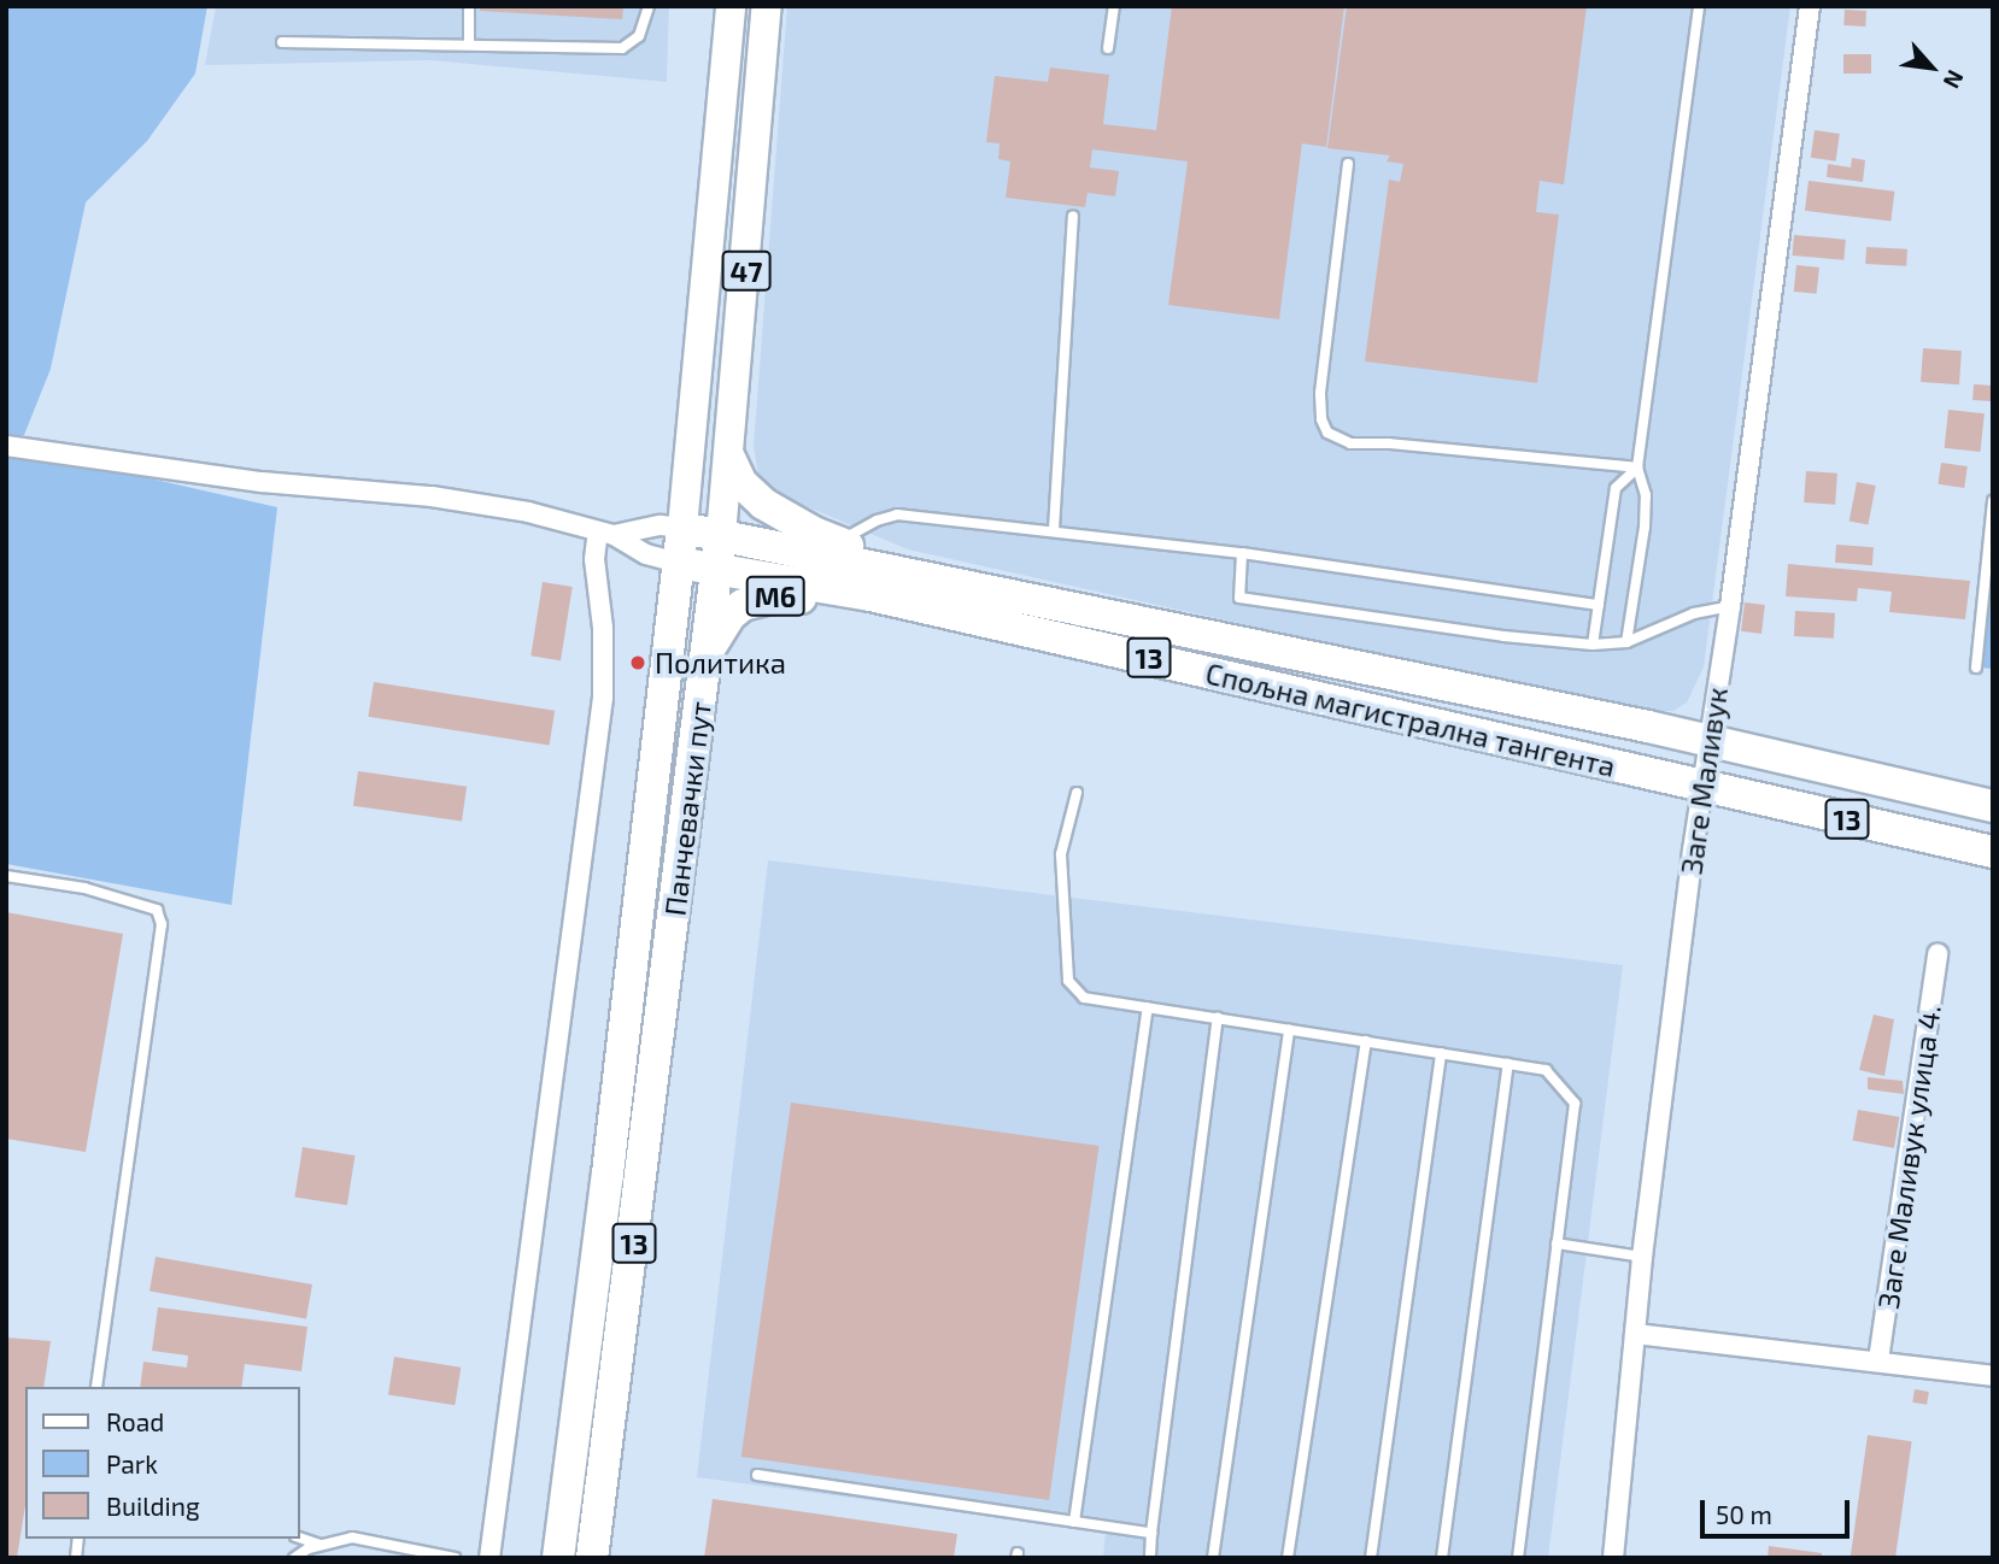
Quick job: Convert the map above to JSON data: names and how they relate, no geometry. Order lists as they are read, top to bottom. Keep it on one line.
{"streets":{"highway":["M6","13","Спољна магистрална тангента","Панчевачки пут"],"main road":["47"],"street":["Заге Маливук","Заге Маливук улица 4."]},"crossings":[["M6","Спољна магистрална тангента"],["M6","Панчевачки пут"],["Спољна магистрална тангента","Заге Маливук"],["Спољна магистрална тангента","Панчевачки пут"]],"places":["Политика"],"legend":["Road","Park","Building"],"scale_bar":"50 m","north":"bottom right"}
